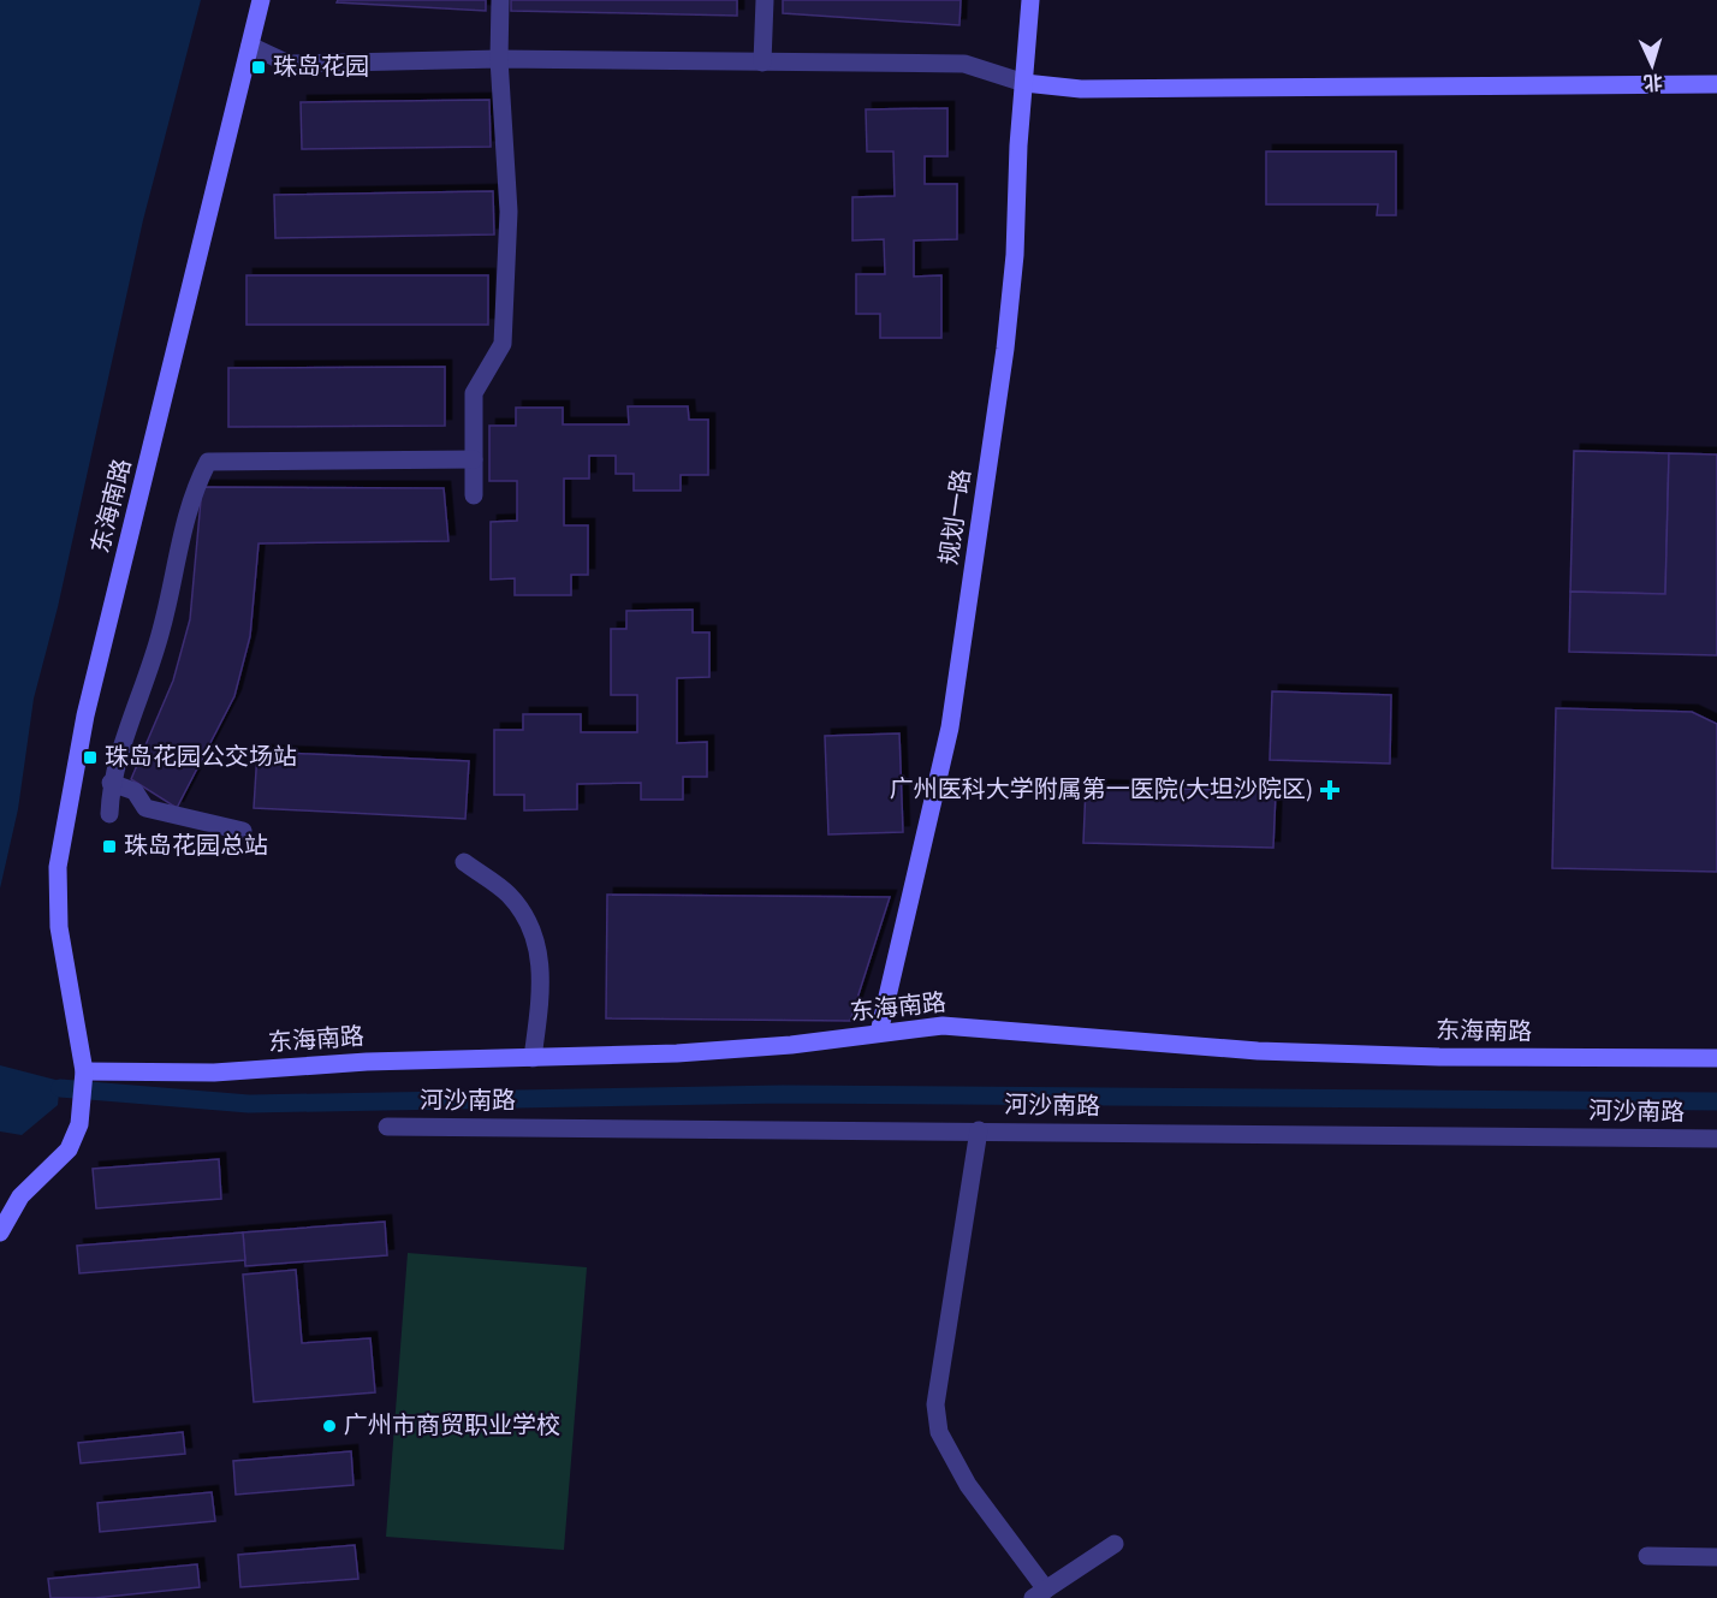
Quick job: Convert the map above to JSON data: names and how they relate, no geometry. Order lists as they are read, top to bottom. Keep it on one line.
{"streets":{"street":["东海南路","规划一路","河沙南路"]},"crossings":[["东海南路","规划一路"]],"places":{"transit":["珠岛花园","珠岛花园公交场站","珠岛花园总站"],"health":["广州医科大学附属第一医院(大坦沙院区)"],"other":["广州市商贸职业学校"]},"north":"bottom"}
